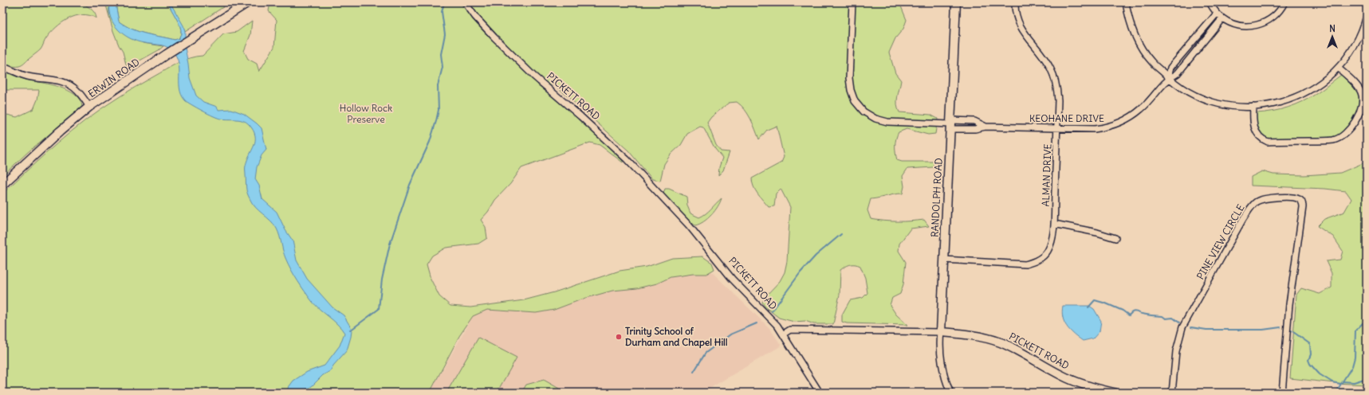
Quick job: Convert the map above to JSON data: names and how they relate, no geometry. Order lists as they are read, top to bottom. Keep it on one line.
{"streets":{"street":["ERWIN ROAD","PICKETT ROAD","KEOHANE DRIVE","ALMAN DRIVE","RANDOLPH ROAD","PINE VIEW CIRCLE"]},"crossings":[["PICKETT ROAD","RANDOLPH ROAD"],["KEOHANE DRIVE","ALMAN DRIVE"],["KEOHANE DRIVE","RANDOLPH ROAD"],["ALMAN DRIVE","RANDOLPH ROAD"]],"parks":["Hollow Rock Preserve"],"places":["Trinity School of Durham and Chapel Hill"],"north":"top"}
